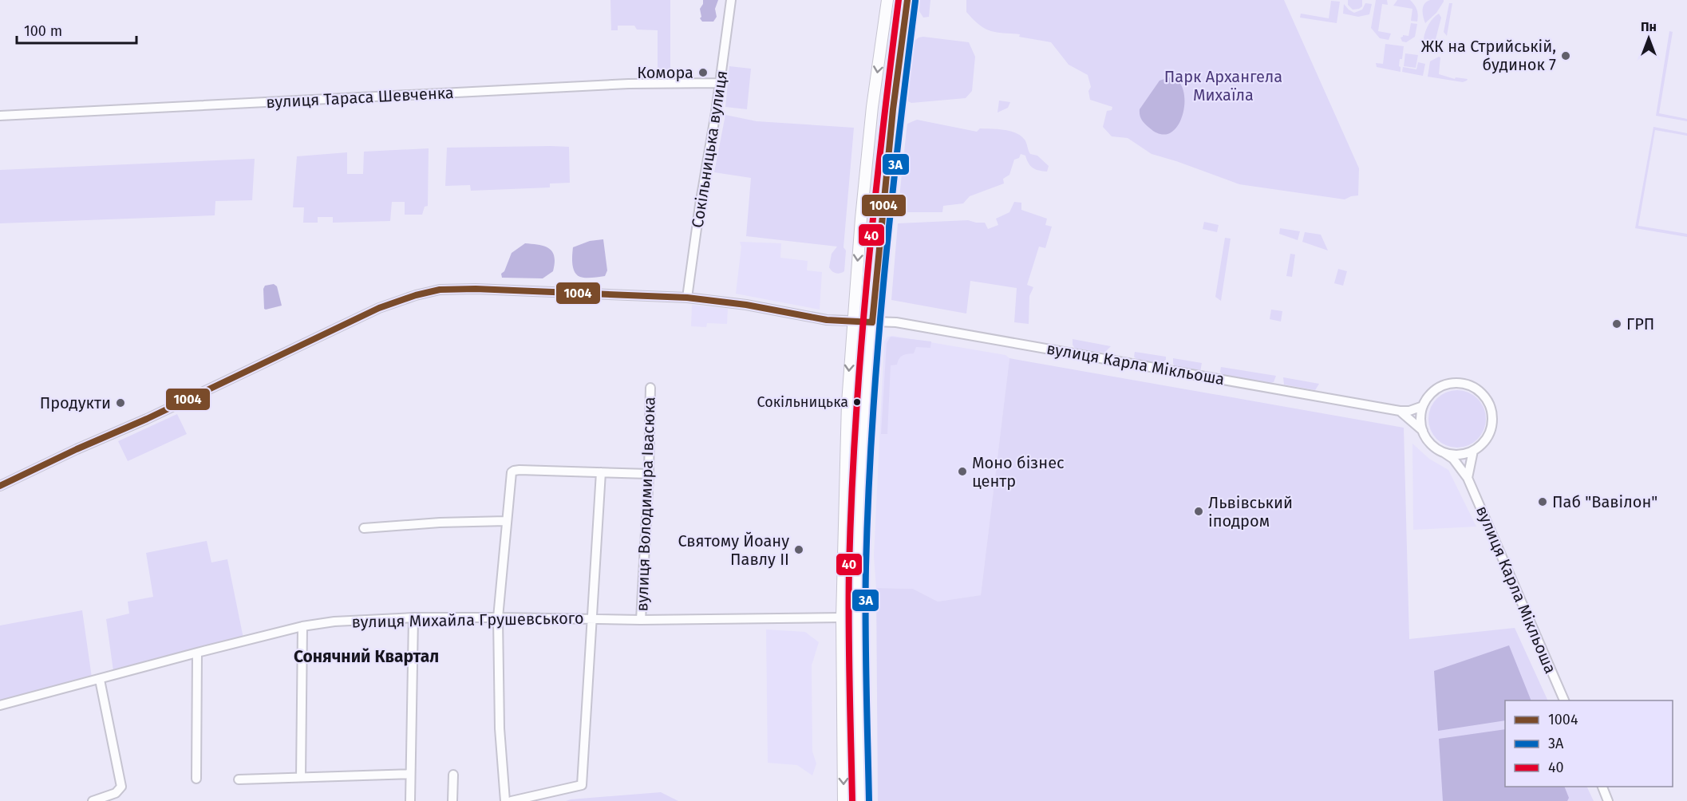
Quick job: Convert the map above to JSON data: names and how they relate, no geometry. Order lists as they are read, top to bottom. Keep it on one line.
{"streets":{"street":["вулиця Тараса Шевченка","Сокільницька вулиця","вулиця Карла Мікльоша","вулиця Володимира Івасюка","вулиця Михайла Грушевського"]},"crossings":[["вулиця Тараса Шевченка","Сокільницька вулиця"],["Сокільницька вулиця","вулиця Карла Мікльоша"],["вулиця Володимира Івасюка","вулиця Михайла Грушевського"]],"districts":["Сонячний Квартал"],"parks":["Парк Архангела Михаїла"],"places":["ЖК на Стрийській, будинок 7","Комора","ГРП","Сокільницька","Продукти","Моно бізнес центр","Паб \"Вавілон\"","Львівський іподром","Святому Йоану Павлу ІІ"],"lines":["transit line 1004","transit line 40","transit line 3А"],"legend":["1004","3А","40"],"scale_bar":"100 m","north":"top"}
